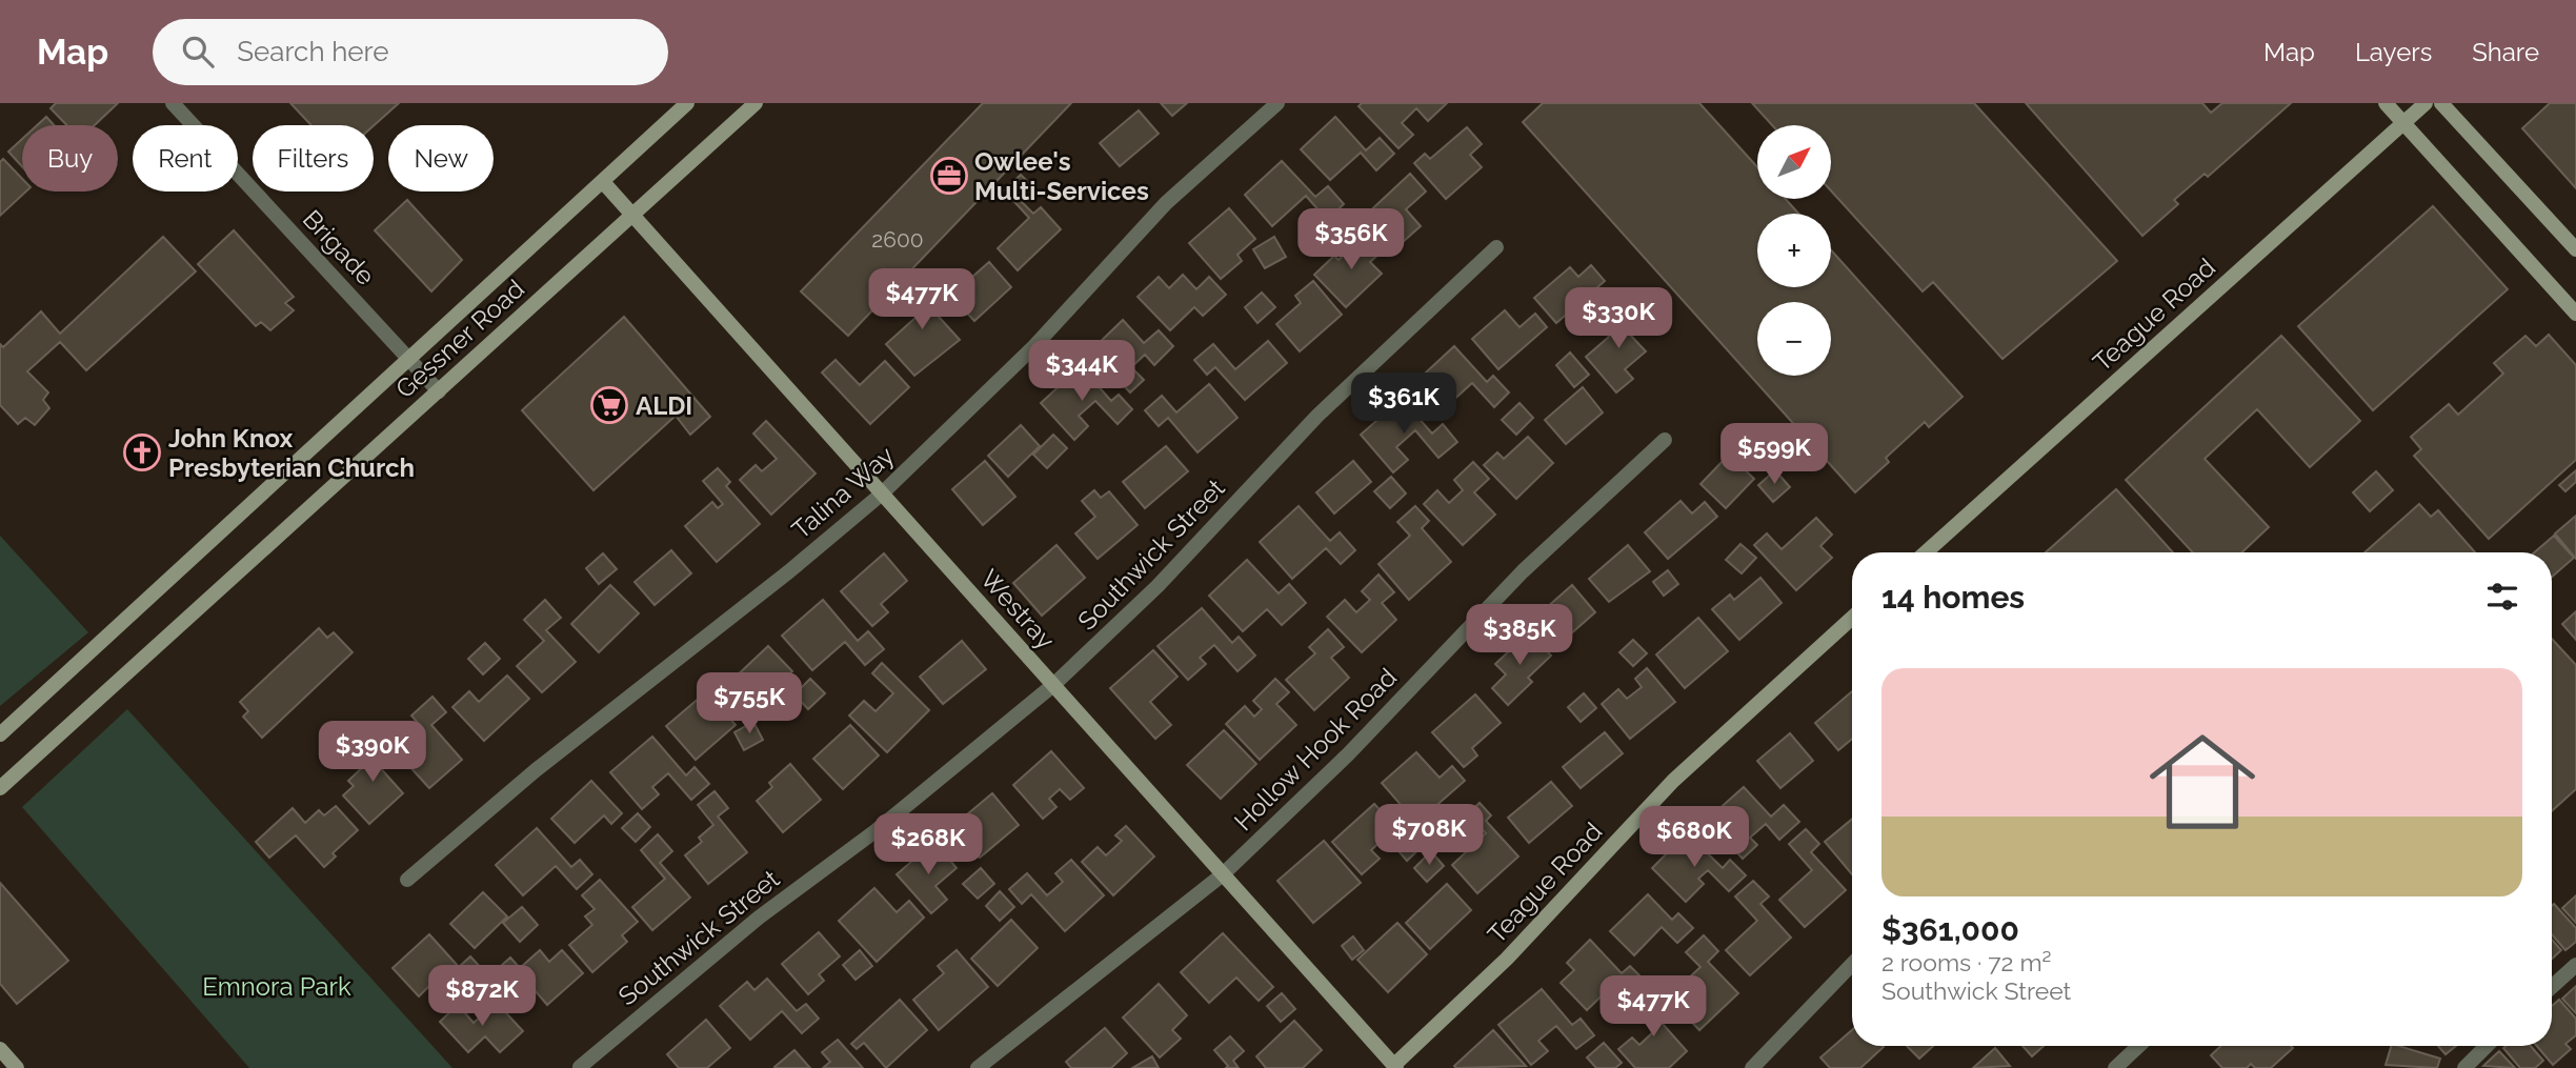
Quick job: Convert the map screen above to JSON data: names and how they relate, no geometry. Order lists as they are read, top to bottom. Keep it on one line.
{"streets":{"street":["Brigade","Teague Road","Gessner Road","Talina Way","Southwick Street","Westray","Hollow Hook Road"]},"crossings":[["Brigade","Gessner Road"],["Teague Road","Westray"],["Gessner Road","Westray"],["Talina Way","Westray"],["Southwick Street","Westray"],["Westray","Hollow Hook Road"]],"parks":["Emnora Park"],"places":{"office":["Owlee's Multi-Services"],"supermarket":["ALDI"],"church":["John Knox Presbyterian Church"]},"house_numbers":["2600"],"north":"top right","page":{"header":"Map","search":"Search here","nav":["Map","Layers","Share"],"map_buttons":["+","−"],"chip":["Buy","Rent","Filters","New"],"price":["$356K","$477K","$330K","$344K","$361K","$599K","$385K","$755K","$390K","$708K","$680K","$268K","$872K","$477K"],"heading":"14 homes","list":[{"name":"$361,000","note":"2 rooms · 72 m² · Southwick Street"}]}}
